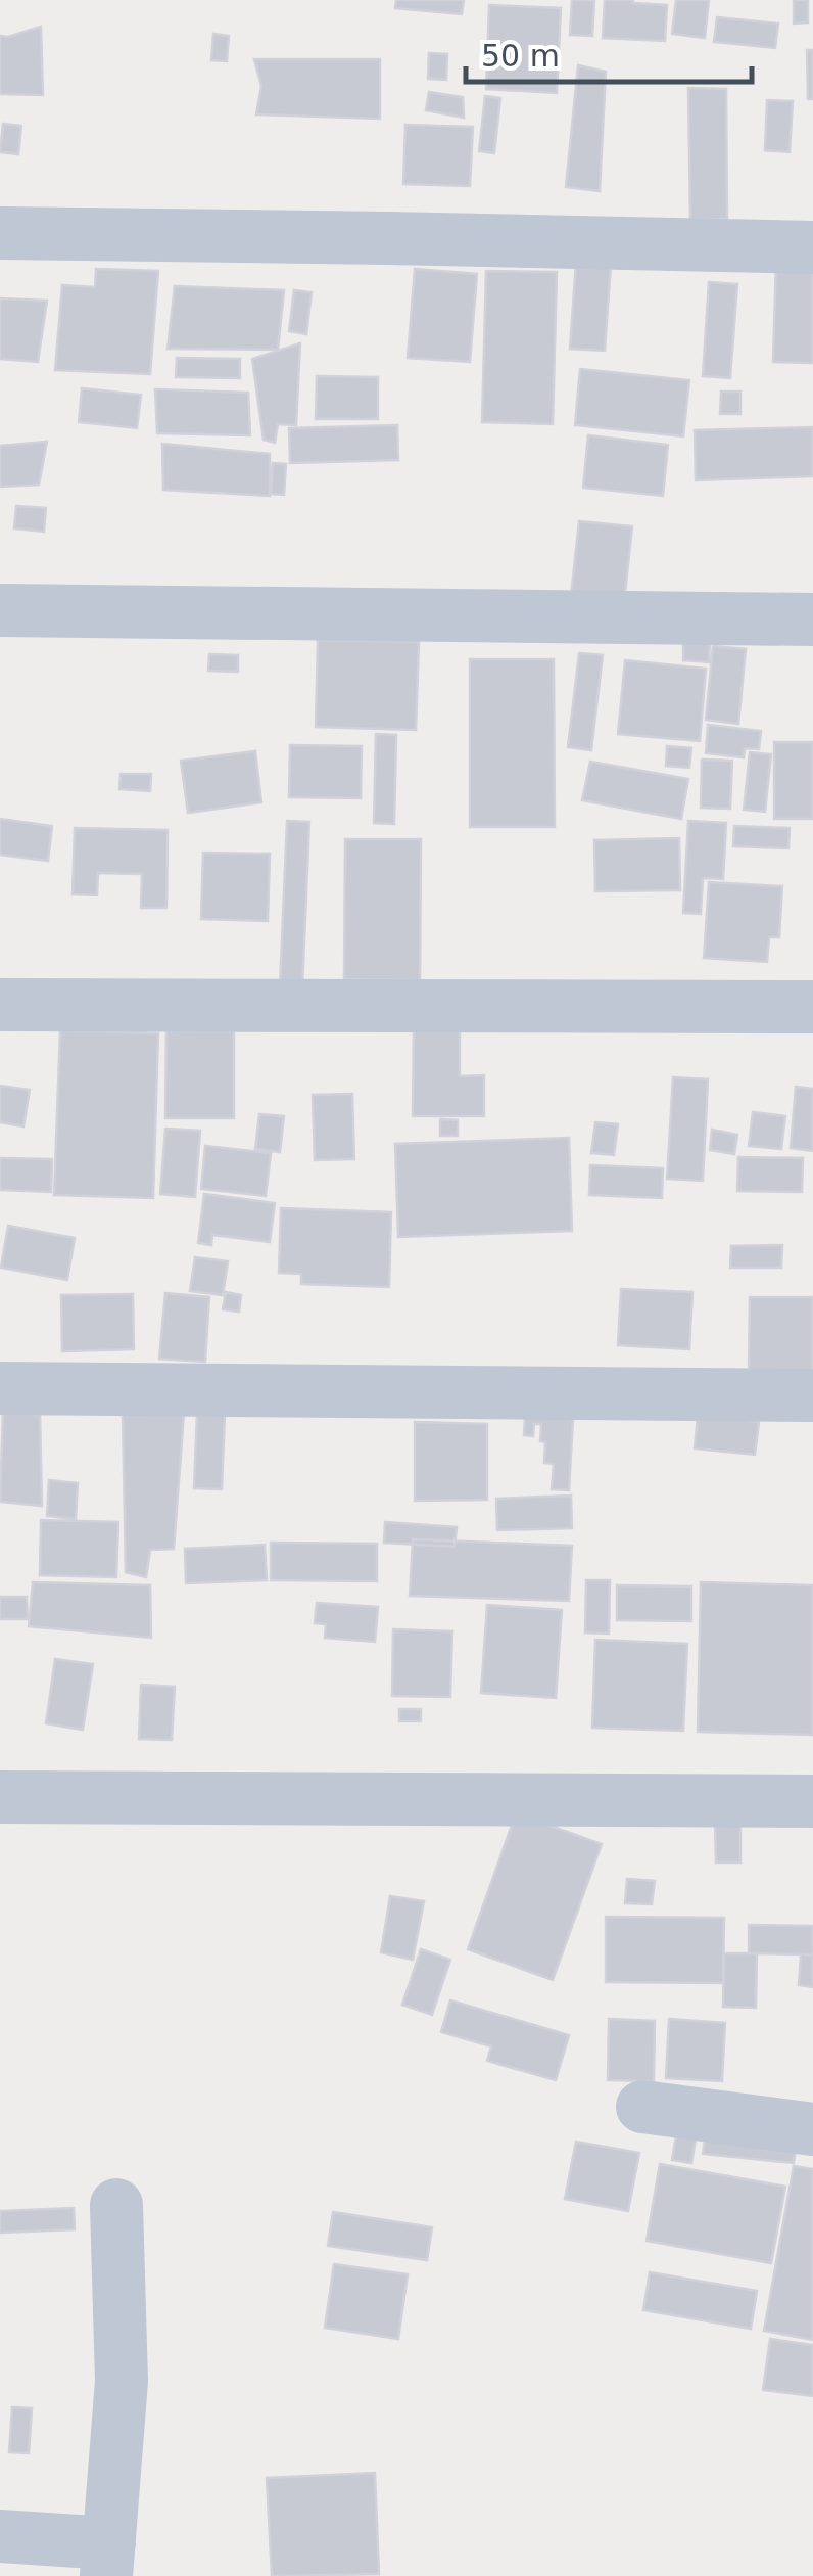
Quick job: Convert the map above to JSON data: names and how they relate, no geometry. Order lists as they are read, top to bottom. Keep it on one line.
{"scale_bar":"50 m"}
